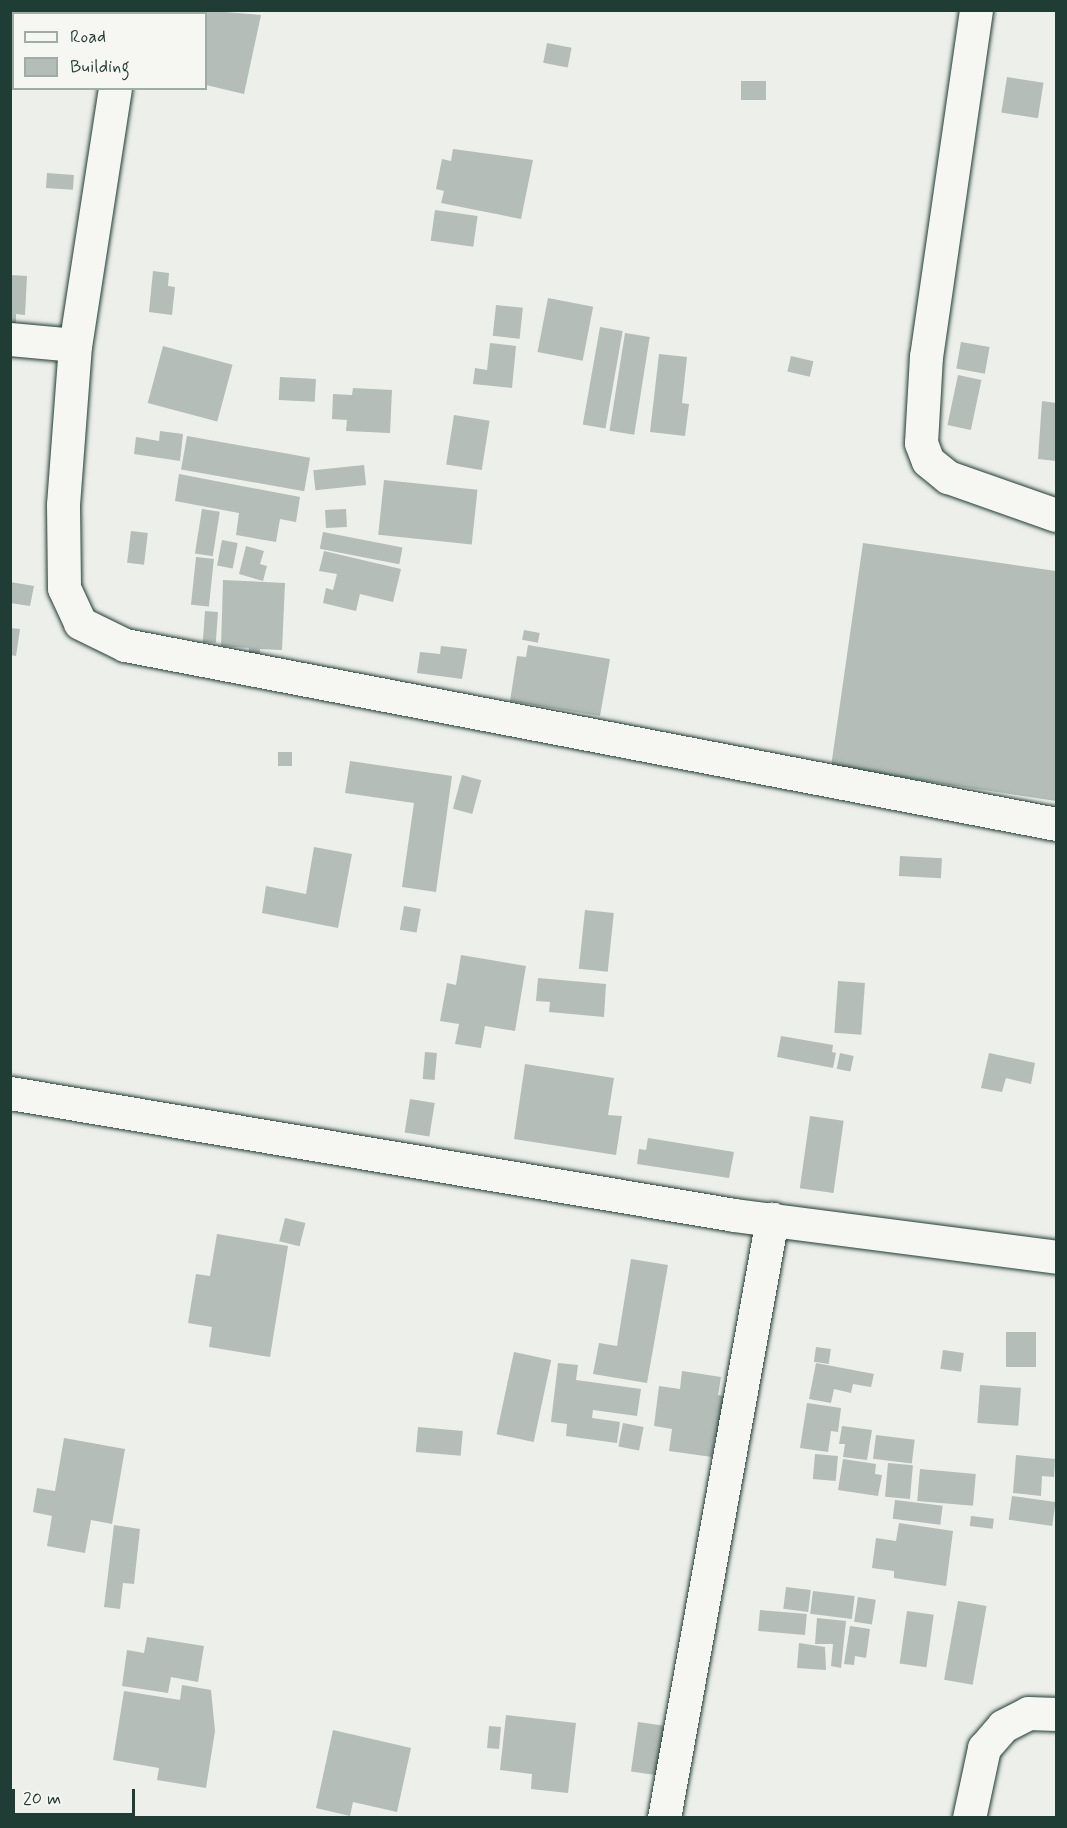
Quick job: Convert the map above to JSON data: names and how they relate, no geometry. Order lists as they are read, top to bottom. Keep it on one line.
{"legend":["Road","Building"],"scale_bar":"20 m"}
